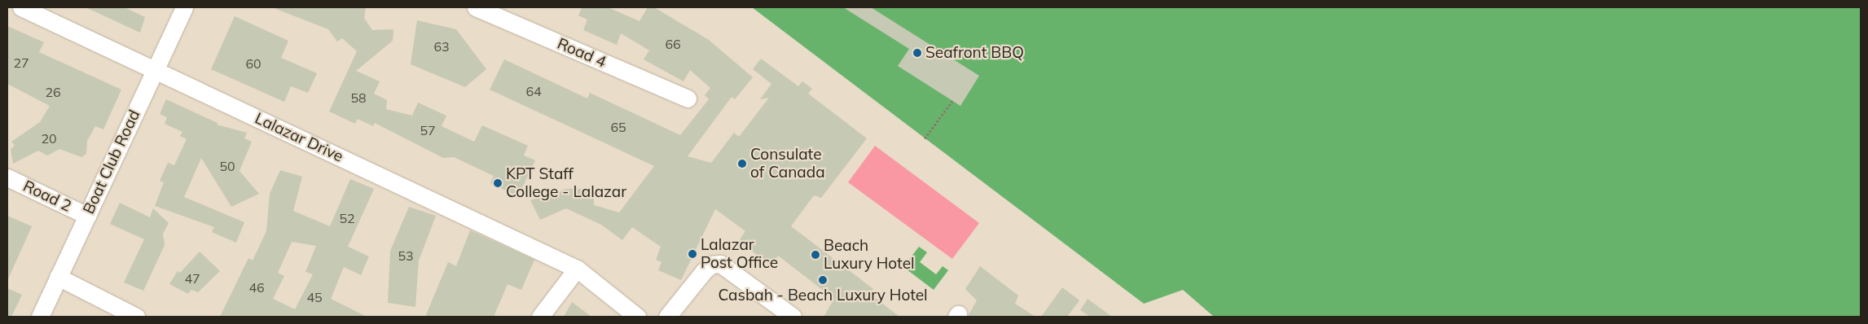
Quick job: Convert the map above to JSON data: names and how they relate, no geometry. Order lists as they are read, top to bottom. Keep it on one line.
{"streets":{"street":["Road 4","Lalazar Drive","Boat Club Road","Road 2"]},"crossings":[["Lalazar Drive","Boat Club Road"],["Boat Club Road","Road 2"]],"places":["Seafront BBQ","Consulate of Canada","KPT Staff College - Lalazar","Lalazar Post Office","Beach Luxury Hotel","Casbah - Beach Luxury Hotel"],"house_numbers":["66","63","27","60","64","26","58","65","57","20","50","52","53","47","46","45"]}
